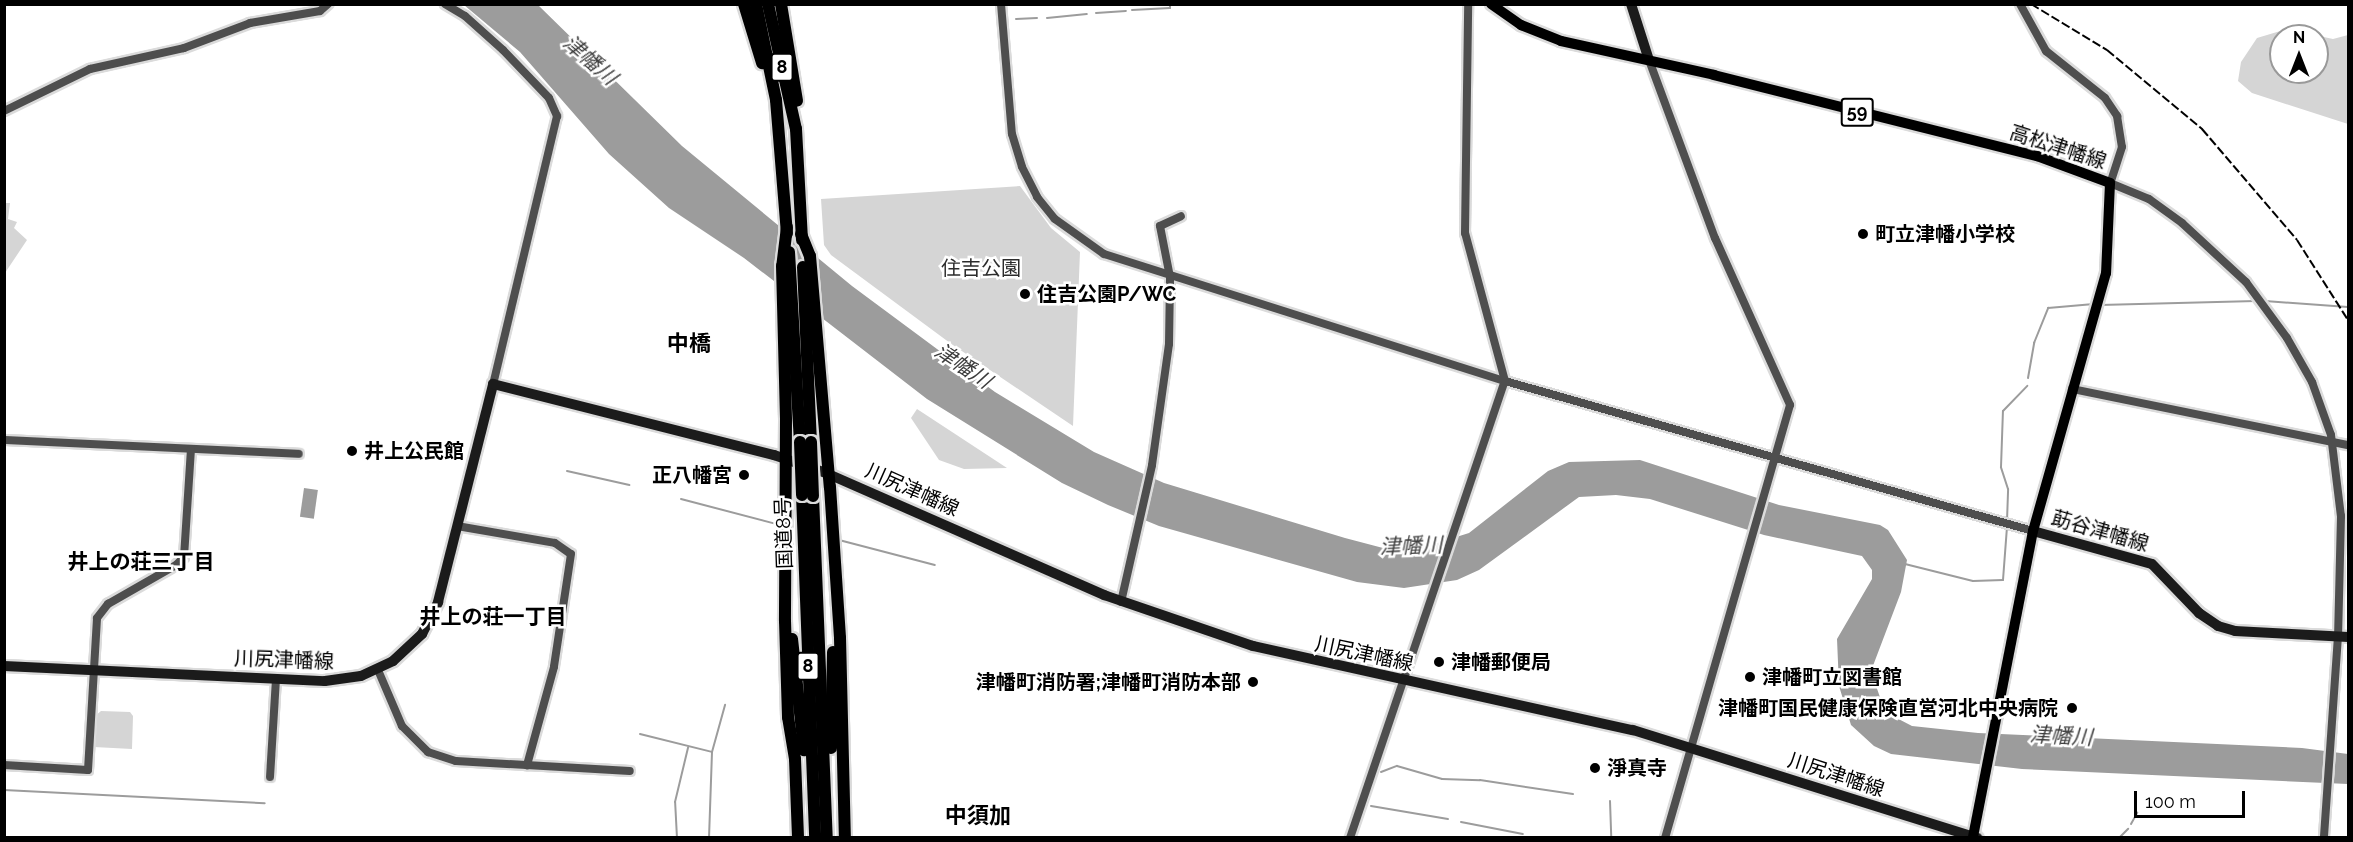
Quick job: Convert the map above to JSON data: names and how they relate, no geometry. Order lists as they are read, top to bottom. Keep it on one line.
{"streets":{"highway":["8","国道8号"],"main road":["59","高松津幡線","川尻津幡線","莇谷津幡線"]},"crossings":[["8","国道8号"],["高松津幡線","川尻津幡線"],["高松津幡線","莇谷津幡線"]],"districts":["中橋","井上の荘三丁目","井上の荘一丁目","中須加"],"water":["津幡川"],"parks":["住吉公園"],"places":["町立津幡小学校","住吉公園P/WC","井上公民館","正八幡宮","津幡郵便局","津幡町立図書館","津幡町消防署;津幡町消防本部","津幡町国民健康保険直営河北中央病院","淨真寺"],"scale_bar":"100 m","north":"top"}
